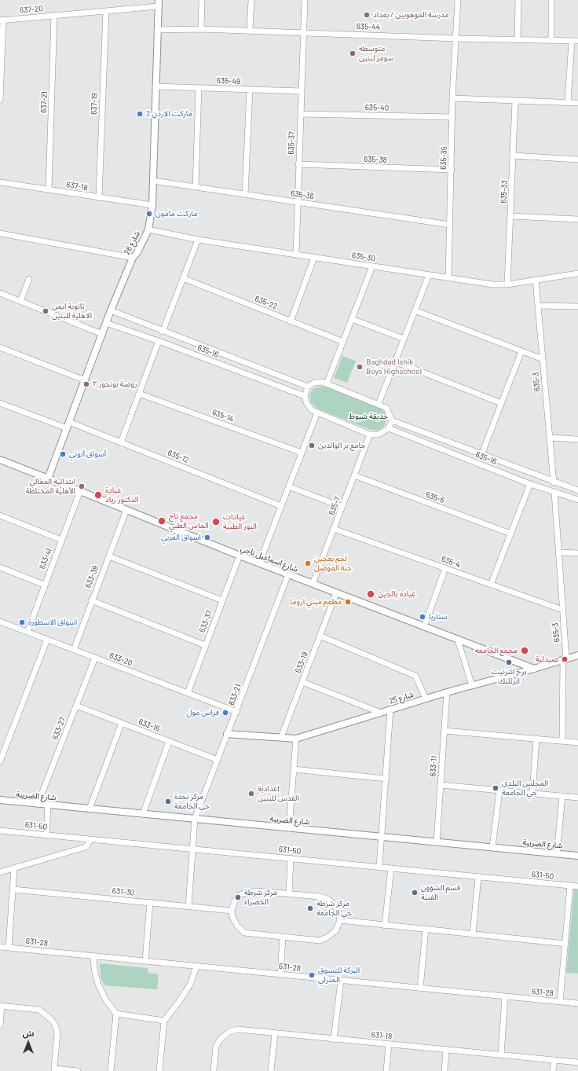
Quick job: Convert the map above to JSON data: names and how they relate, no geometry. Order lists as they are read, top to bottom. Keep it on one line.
{"streets":{"street":["637-20","635-44","635-49","637-21","637-19","635-40","635-37","635-35","635-38","637-18","635-33","635-36","شارع 26","635-30","635-22","635-16","635-3","635-14","635-12","635-6","635-7","633-41","شارع اسماعيل ناجي","635-4","633-39","633-37","633-20","633-19","633-21","شارع 25","633-16","633-27","633-11","شارع الضريبة","631-50","631-30","631-28","631-18"]},"crossings":[["637-20","637-21"],["637-20","637-19"],["637-20","شارع 26"],["635-44","635-37"],["635-44","635-35"],["635-44","شارع 26"],["635-49","635-37"],["635-49","شارع 26"],["637-21","637-18"],["637-19","637-18"],["635-40","635-37"],["635-40","635-35"],["635-37","635-38"],["635-37","635-36"],["635-37","635-30"],["635-35","635-38"],["635-35","635-36"],["635-35","635-30"],["637-18","شارع 26"],["635-33","635-30"],["635-36","شارع 26"],["شارع 26","635-30"],["شارع 26","635-16"],["شارع 26","635-12"],["شارع 26","شارع اسماعيل ناجي"],["635-30","635-3"],["635-16","635-3"],["635-3","635-4"],["635-3","شارع 25"],["635-6","635-7"],["635-7","شارع اسماعيل ناجي"],["635-7","635-4"],["633-41","شارع اسماعيل ناجي"],["633-41","633-20"],["شارع اسماعيل ناجي","633-39"],["شارع اسماعيل ناجي","633-37"],["شارع اسماعيل ناجي","633-19"],["شارع اسماعيل ناجي","633-21"],["شارع اسماعيل ناجي","شارع 25"],["633-39","633-20"],["633-37","633-20"],["633-20","633-21"],["633-20","633-27"],["633-19","شارع 25"],["633-21","شارع 25"],["633-21","633-16"],["633-21","شارع الضريبة"],["633-21","631-50"],["633-21","631-30"],["شارع 25","633-11"],["633-16","633-27"],["633-27","شارع الضريبة"],["633-11","شارع الضريبة"]],"parks":["حديقة شبوط"],"places":["مدرسة الموهوبين / بغداد","متوسطه سومر لبنين","ماركت الاردن 2","ماركت مامون","ثانوية ايمن الاهلية للبنين","Baghdad Ishik Boys Highschool","روضة بونجور ٢","جامع بر الوالدين","أسواق أتوني","ابتدائية المعالي الأهلية المختلطة","عيادة الدكتور زياد","مجمع تاج الماس الطبي","عيادات النور الطبية","اسواق العربي","لحم بعجين جنة الموصل","عياده يالجين","مطعم ميني اروما","سناريا","اسواق الاسطورة","مجمع الجامعه","صيدلية","برج انترنيت ايرثلنك","فراس مول","المجلس البلدي حي الجامعة","اعدادية القدس للبنين","مركز نجدة حي الجامعة","قسم الشؤون الفنية","مركز شرطة الخضراء","مركز شرطة حي الجامعة","البركة للتسوق المنزلي"],"north":"top"}
